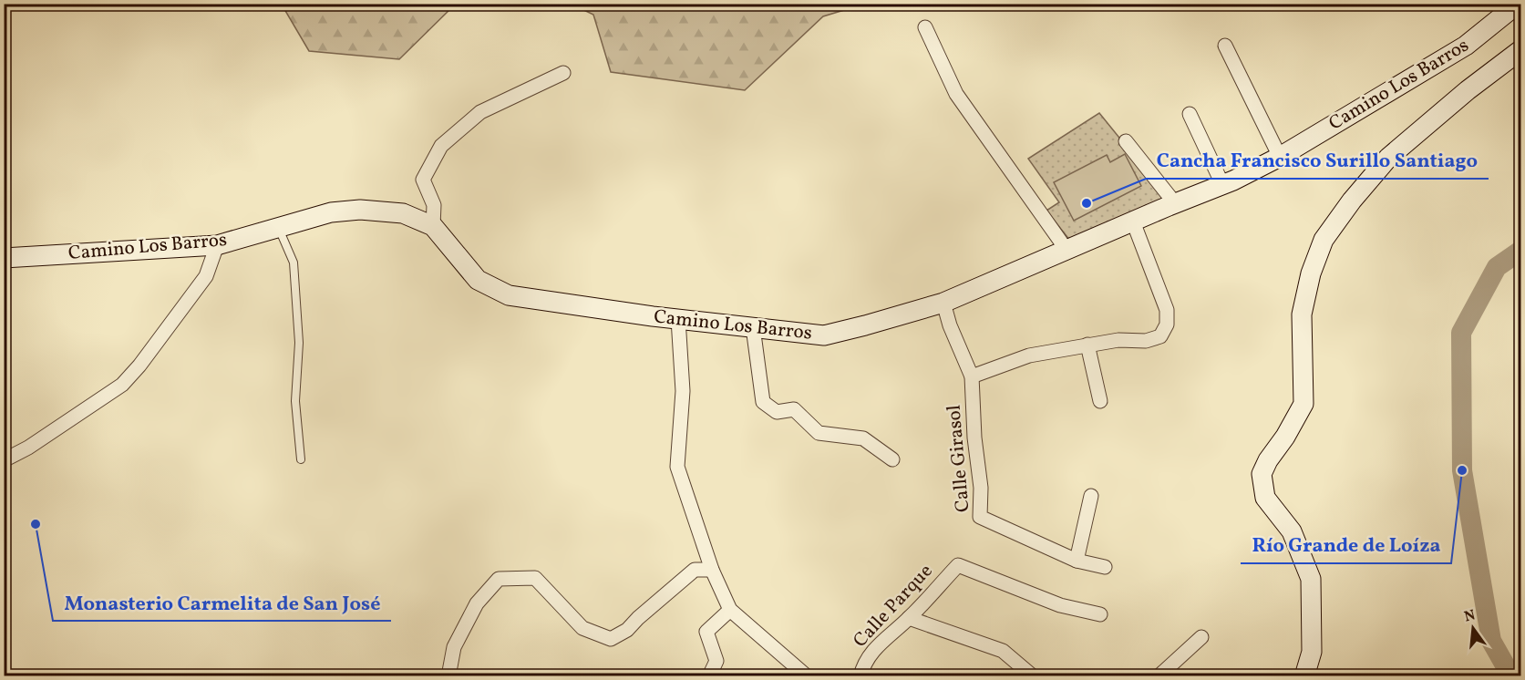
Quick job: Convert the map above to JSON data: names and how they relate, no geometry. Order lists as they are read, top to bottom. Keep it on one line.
{"streets":{"street":["Camino Los Barros","Calle Girasol","Calle Parque"]},"crossings":[["Camino Los Barros","Calle Girasol"]],"places":["Cancha Francisco Surillo Santiago","Río Grande de Loíza","Monasterio Carmelita de San José"],"north":"top"}
